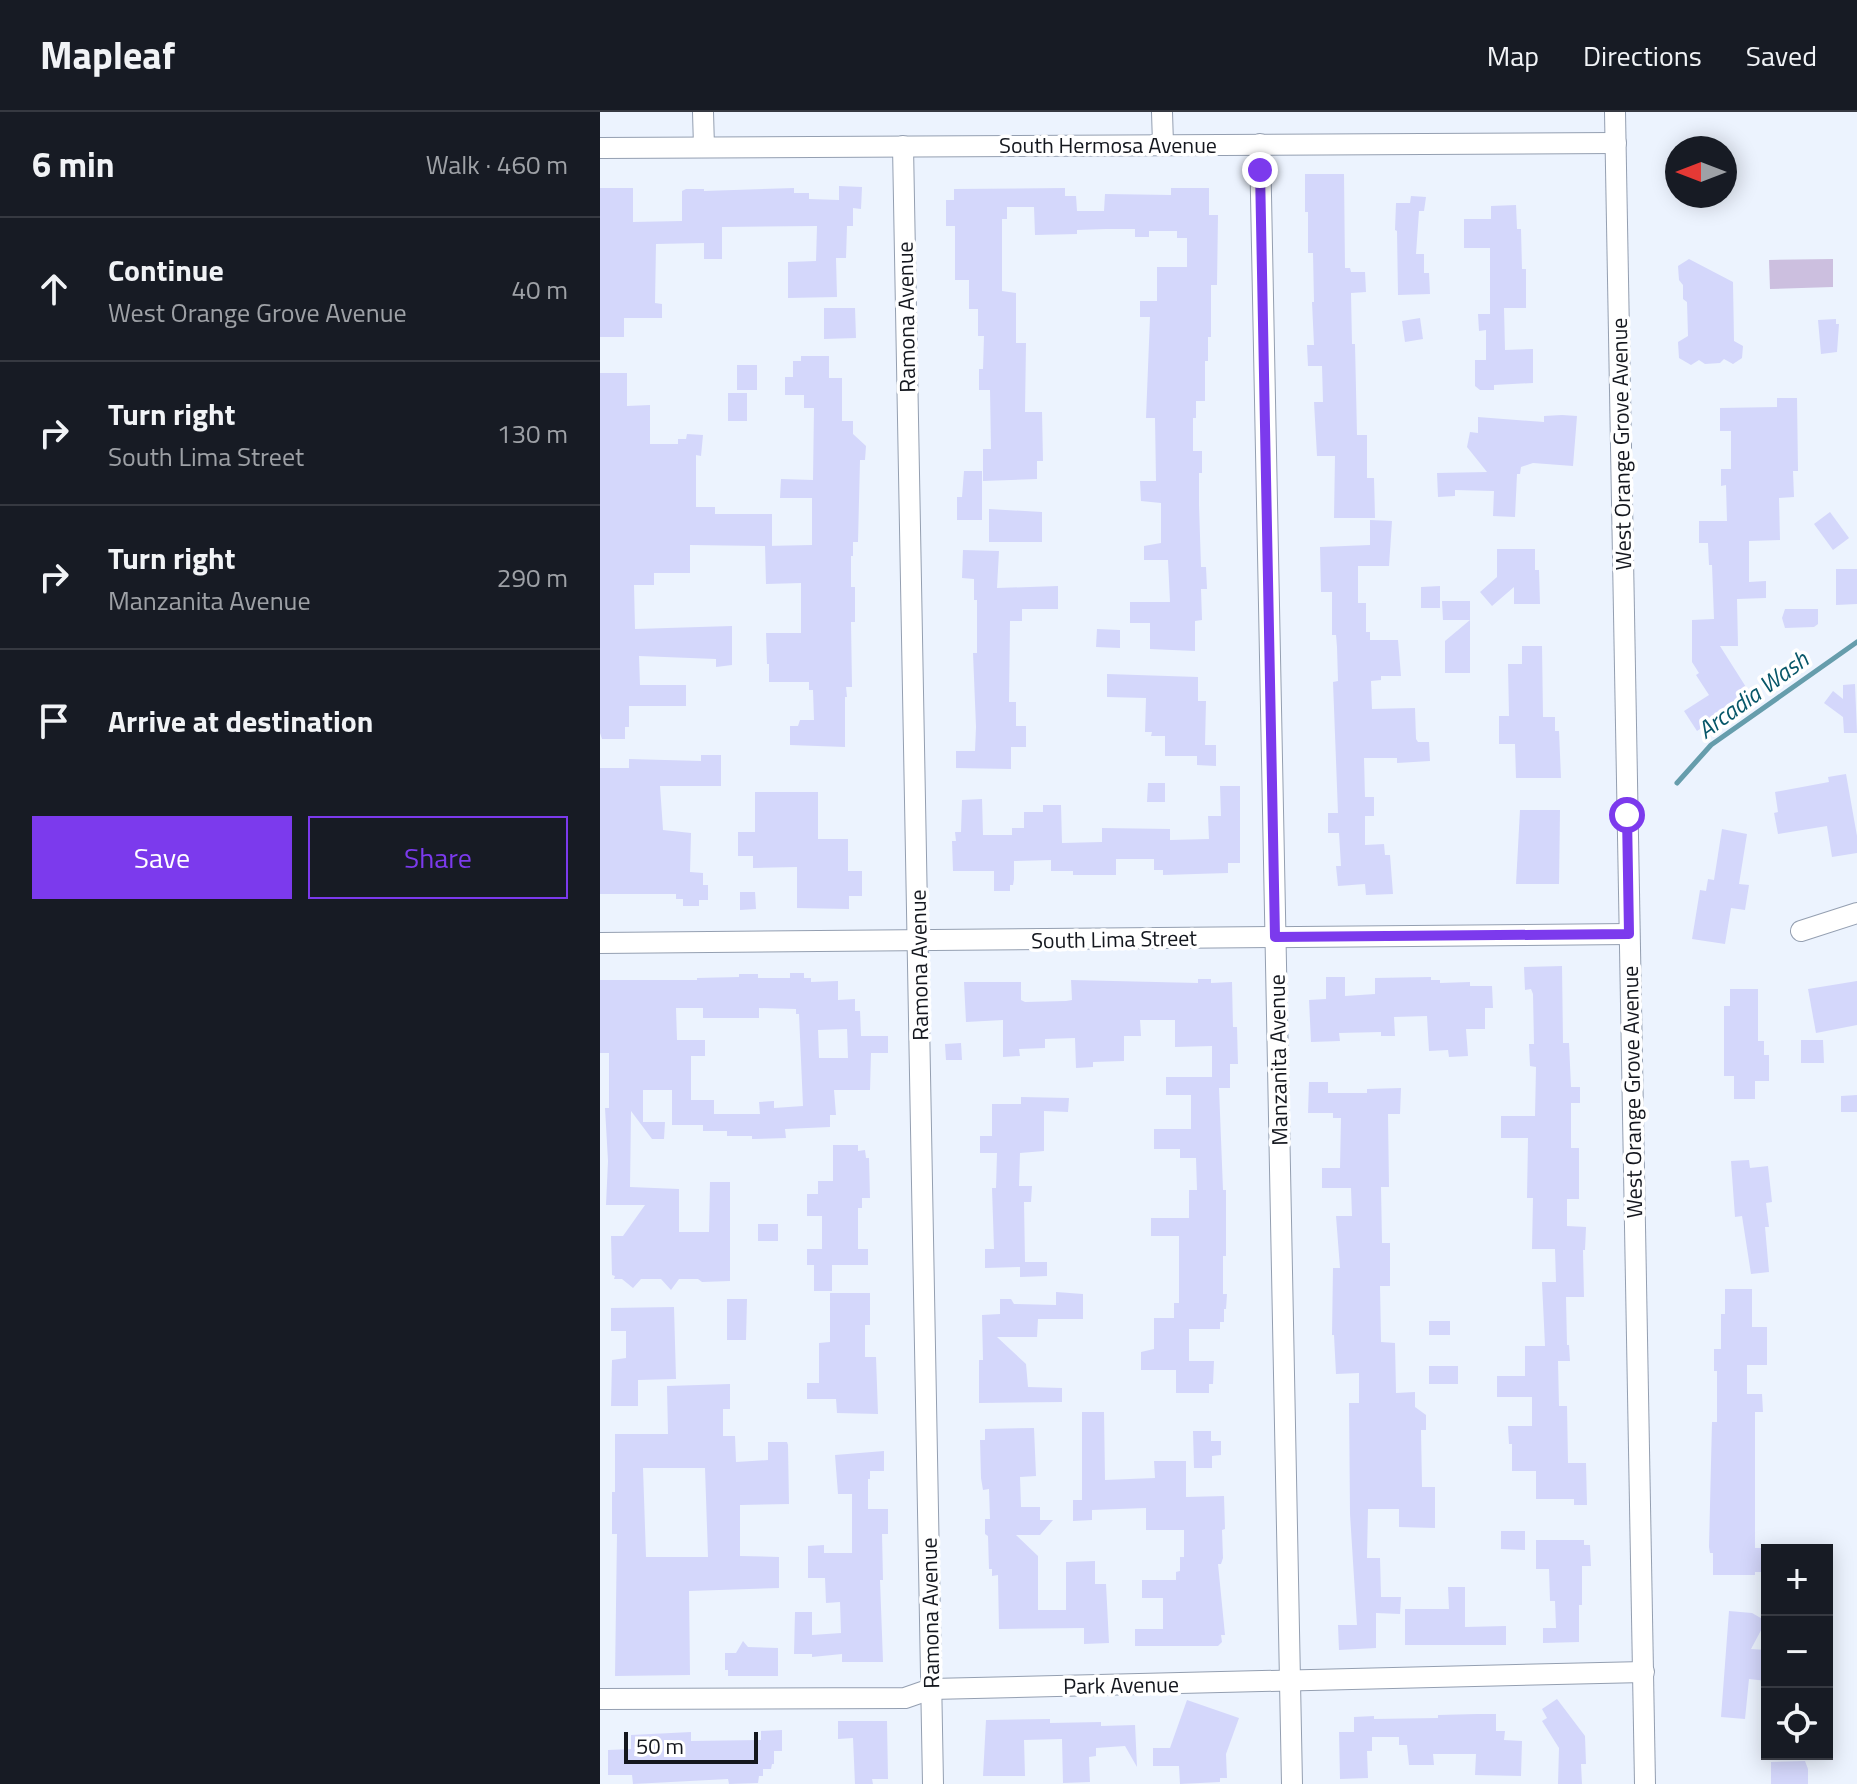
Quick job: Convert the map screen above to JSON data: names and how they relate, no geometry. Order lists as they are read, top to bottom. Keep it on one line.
{"streets":{"street":["South Hermosa Avenue","Ramona Avenue","West Orange Grove Avenue","South Lima Street","Manzanita Avenue","Park Avenue"]},"crossings":[["South Hermosa Avenue","Ramona Avenue"],["South Hermosa Avenue","West Orange Grove Avenue"],["South Hermosa Avenue","Manzanita Avenue"],["Ramona Avenue","South Lima Street"],["Ramona Avenue","Park Avenue"],["West Orange Grove Avenue","South Lima Street"],["West Orange Grove Avenue","Park Avenue"],["South Lima Street","Manzanita Avenue"],["Manzanita Avenue","Park Avenue"]],"water":["Arcadia Wash"],"scale_bar":"50 m","north":"left","page":{"header":"Mapleaf","nav":["Map","Directions","Saved"],"heading":["6 min","Walk · 460 m"],"list":[["Continue","West Orange Grove Avenue","40 m"],["Turn right","South Lima Street","130 m"],["Turn right","Manzanita Avenue","290 m"],"Arrive at destination"],"buttons":["Save","Share"],"map_buttons":["+","−"],"scale":"50 m"}}
